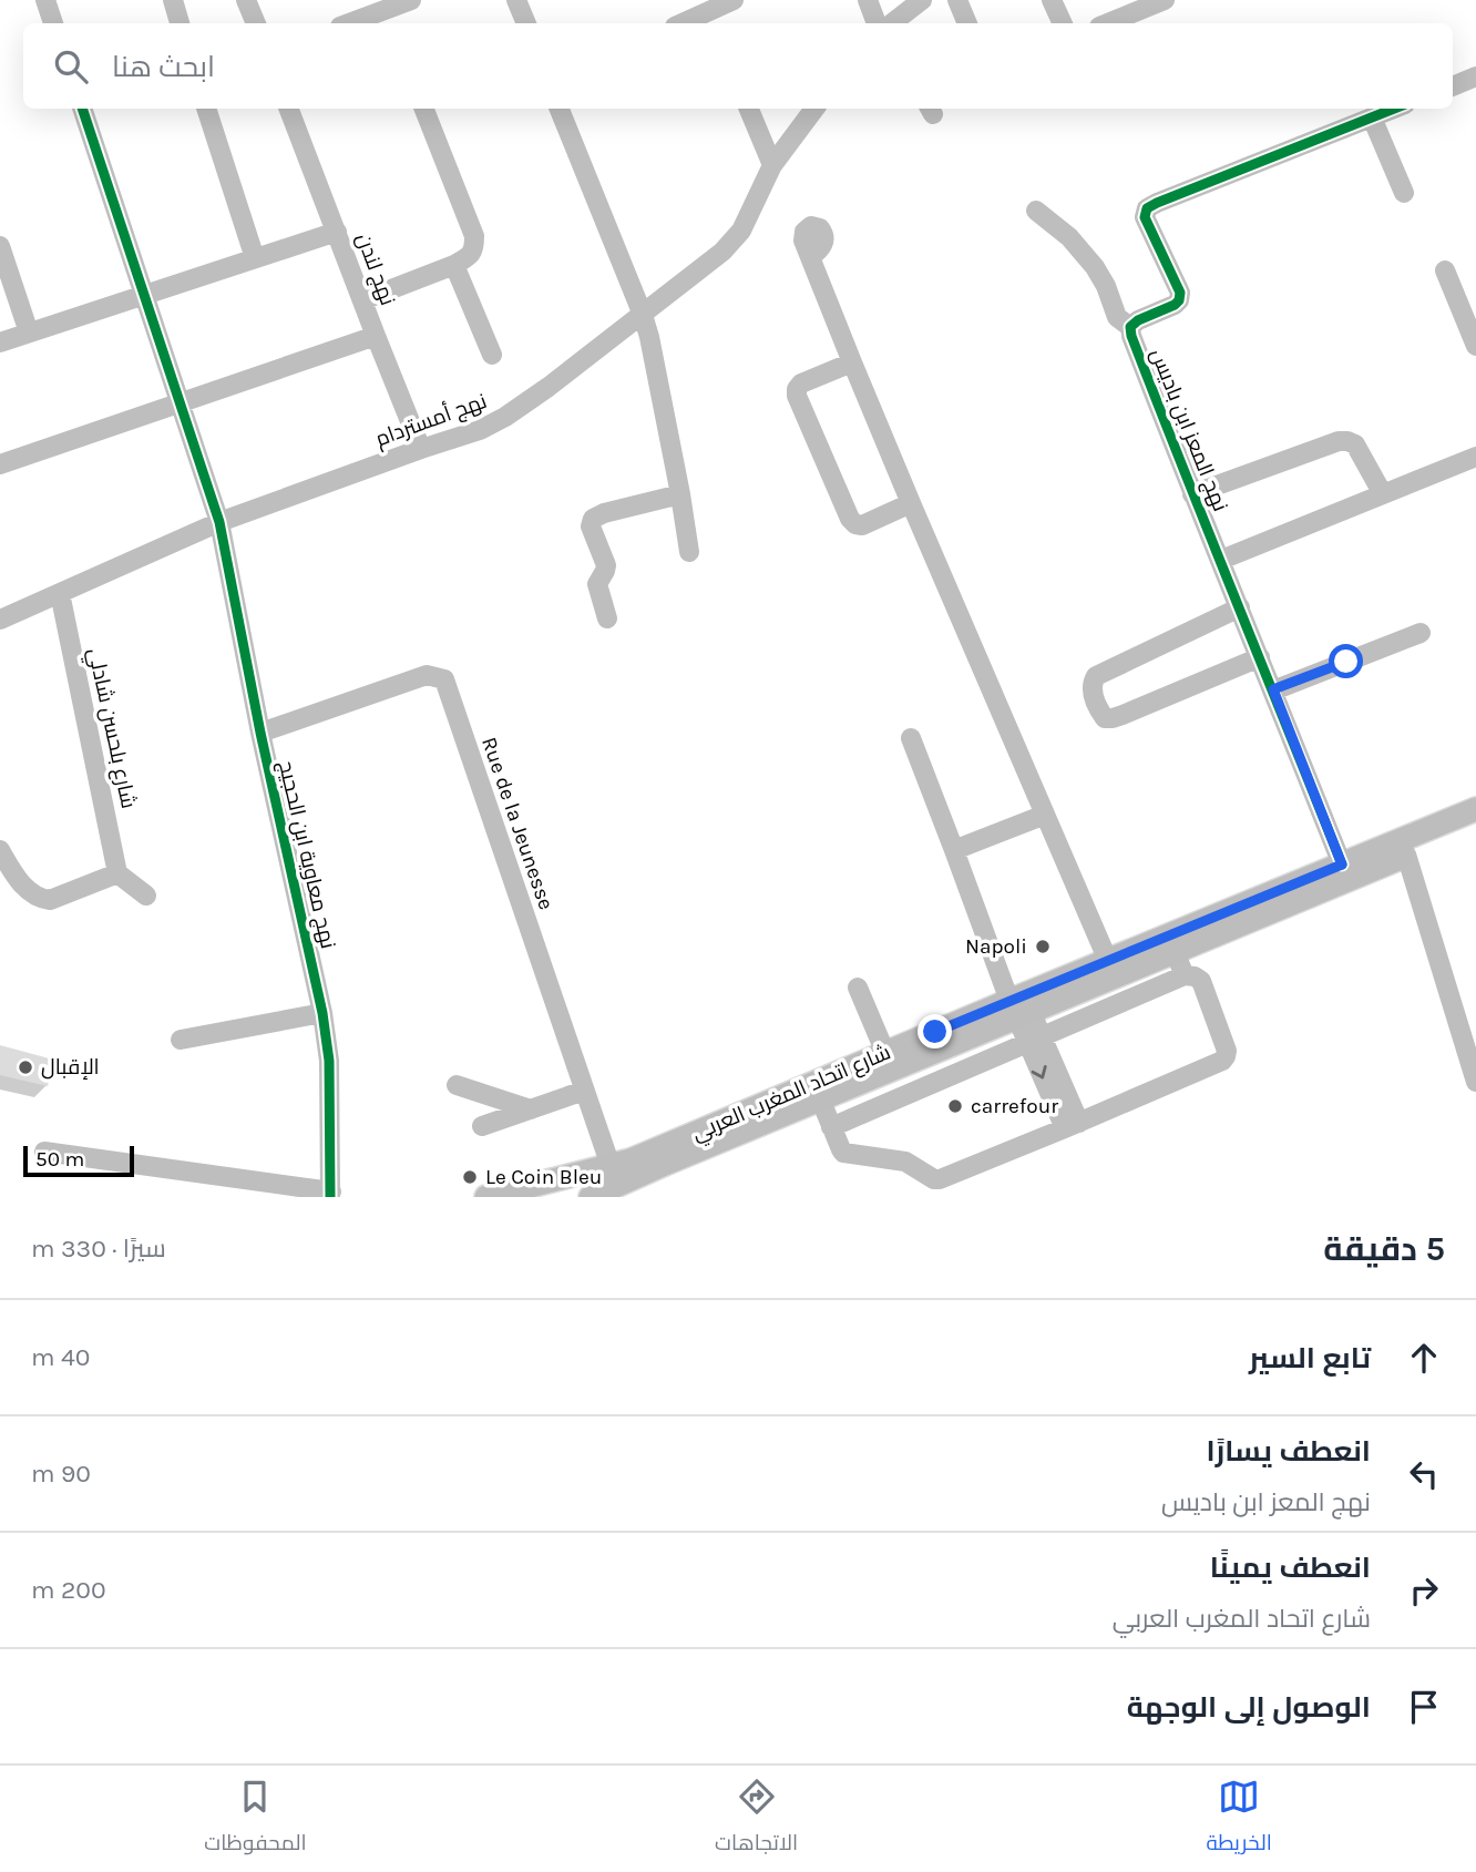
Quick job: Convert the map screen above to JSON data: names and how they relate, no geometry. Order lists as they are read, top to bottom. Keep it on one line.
{"streets":{"main road":["شارع اتحاد المغرب العربي"],"street":["نهج لندن","نهج أمستردام","نهج المعز ابن باديس","شارع بلحسن شادلي","Rue de la Jeunesse","نهج معاوية ابن الحجيج"]},"crossings":[["نهج لندن","نهج أمستردام"],["نهج أمستردام","شارع بلحسن شادلي"],["نهج أمستردام","نهج معاوية ابن الحجيج"],["نهج المعز ابن باديس","شارع اتحاد المغرب العربي"],["Rue de la Jeunesse","نهج معاوية ابن الحجيج"],["Rue de la Jeunesse","شارع اتحاد المغرب العربي"]],"places":["Napoli","الإقبال","carrefour","Le Coin Bleu"],"scale_bar":"50 m","page":{"search":"ابحث هنا","scale":"50 m","heading":["5 دقيقة","سيرًا · 330 m"],"list":[["تابع السير","40 m"],["انعطف يسارًا","نهج المعز ابن باديس","90 m"],["انعطف يمينًا","شارع اتحاد المغرب العربي","200 m"],"الوصول إلى الوجهة"],"nav":["الخريطة","الاتجاهات","المحفوظات"]}}
